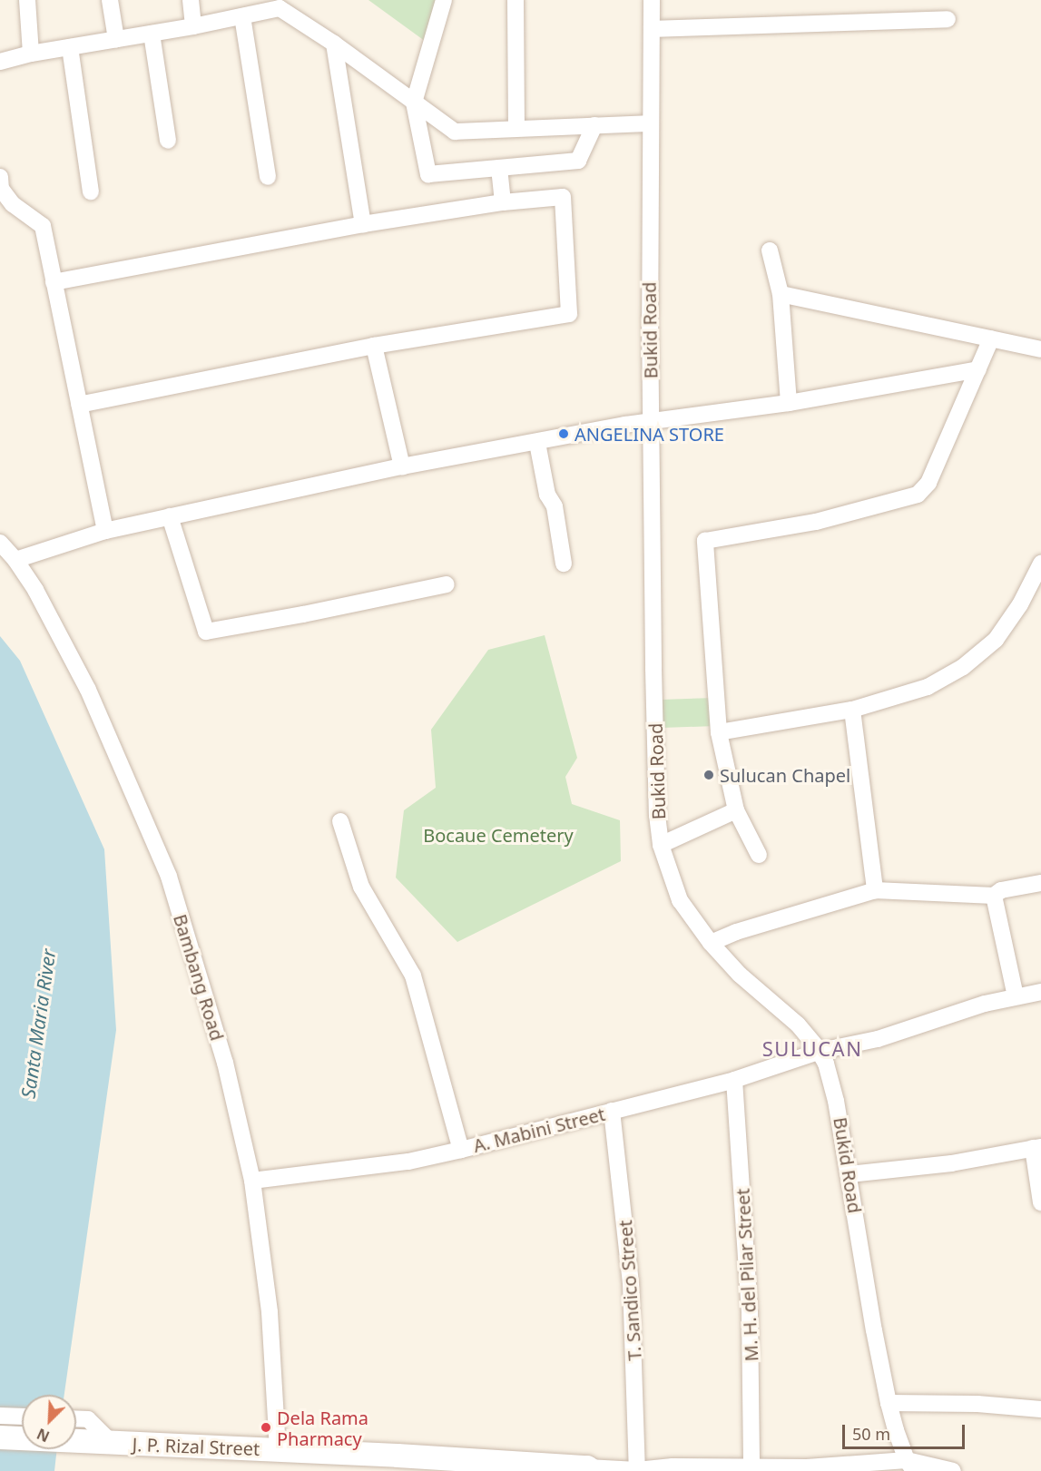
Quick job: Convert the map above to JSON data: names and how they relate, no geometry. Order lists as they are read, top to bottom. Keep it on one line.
{"streets":{"main road":["J. P. Rizal Street"],"street":["Bukid Road","Bambang Road","A. Mabini Street","M. H. del Pilar Street","T. Sandico Street"]},"crossings":[["Bukid Road","A. Mabini Street"],["Bambang Road","A. Mabini Street"],["Bambang Road","J. P. Rizal Street"],["A. Mabini Street","M. H. del Pilar Street"],["A. Mabini Street","T. Sandico Street"]],"districts":["SULUCAN"],"water":["Santa Maria River"],"parks":["Bocaue Cemetery"],"places":["ANGELINA STORE","Sulucan Chapel","Dela Rama Pharmacy"],"scale_bar":"50 m","north":"bottom left"}
